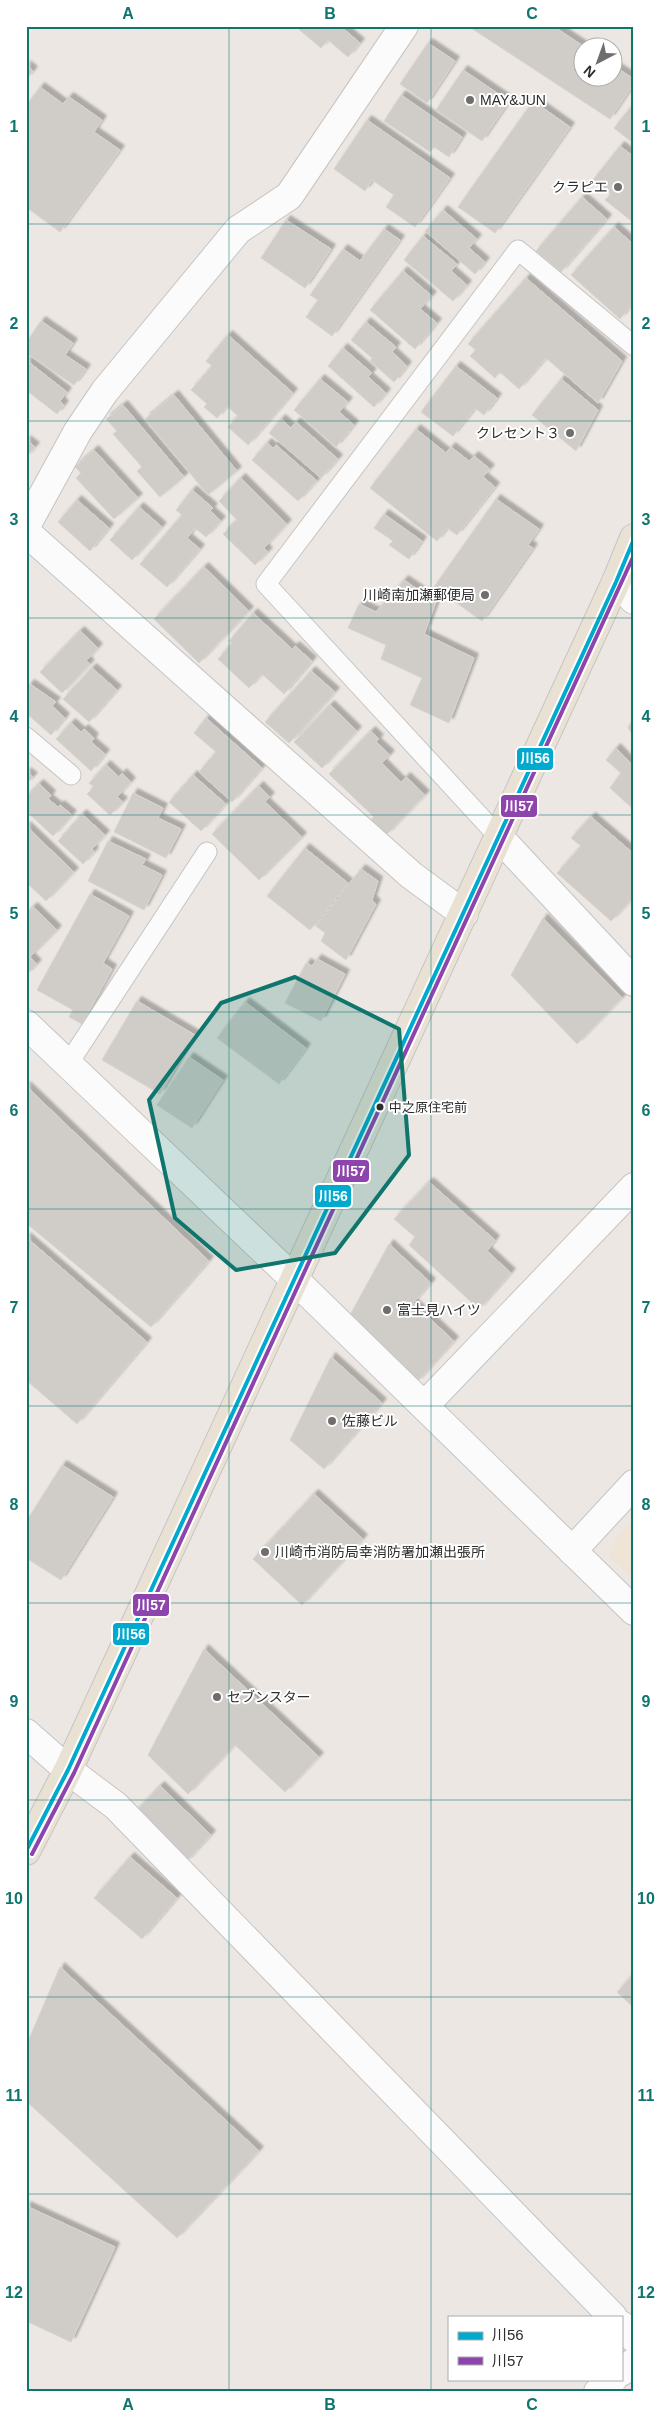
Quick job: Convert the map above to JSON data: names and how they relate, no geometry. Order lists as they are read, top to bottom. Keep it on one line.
{"places":["MAY&JUN","クラピエ","クレセント３","川崎南加瀬郵便局","中之原住宅前","富士見ハイツ","佐藤ビル","川崎市消防局幸消防署加瀬出張所","セブンスター"],"lines":["transit line 川56","transit line 川57"],"legend":["川56","川57"],"north":"bottom left","grid":{"columns":["A","B","C"],"rows":["1","2","3","4","5","6","7","8","9","10","11","12"]}}
